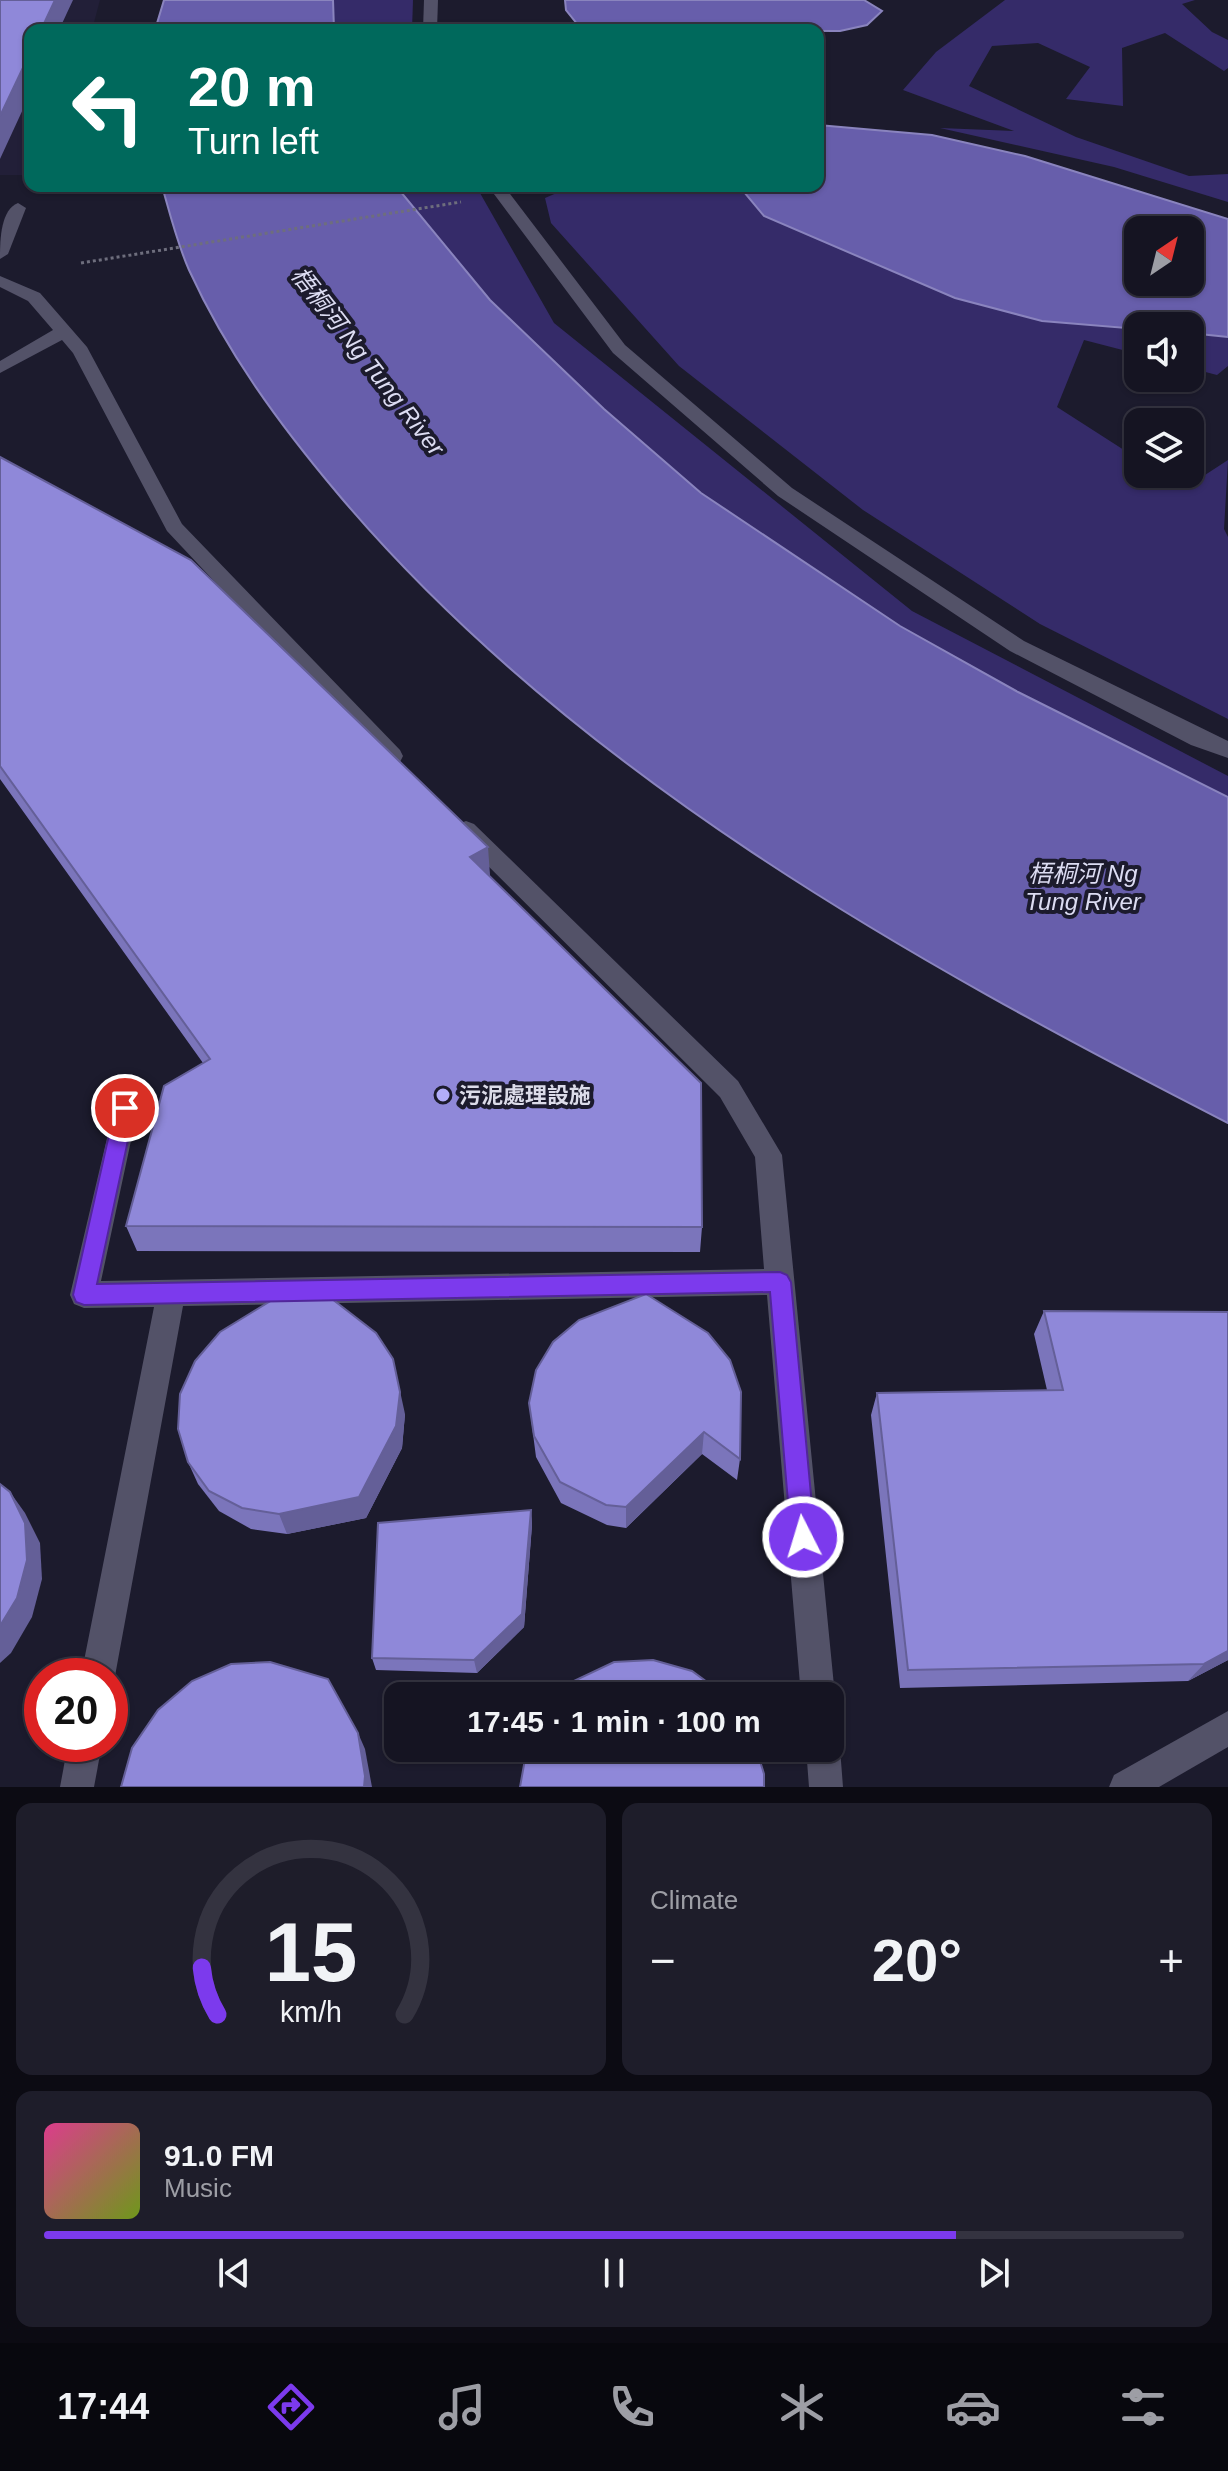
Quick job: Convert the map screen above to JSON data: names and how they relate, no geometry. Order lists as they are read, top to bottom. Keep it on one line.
{"water":["梧桐河 Ng Tung River"],"places":["污泥處理設施"],"north":"top right","page":{"turn":["20 m","Turn left"],"limit":"20","trip":"17:45 · 1 min · 100 m","tile":"Climate","heat":["−","20°","+"],"song":["91.0 FM","Music"],"tabs":"17:44","gauge":["15","km/h"]}}
